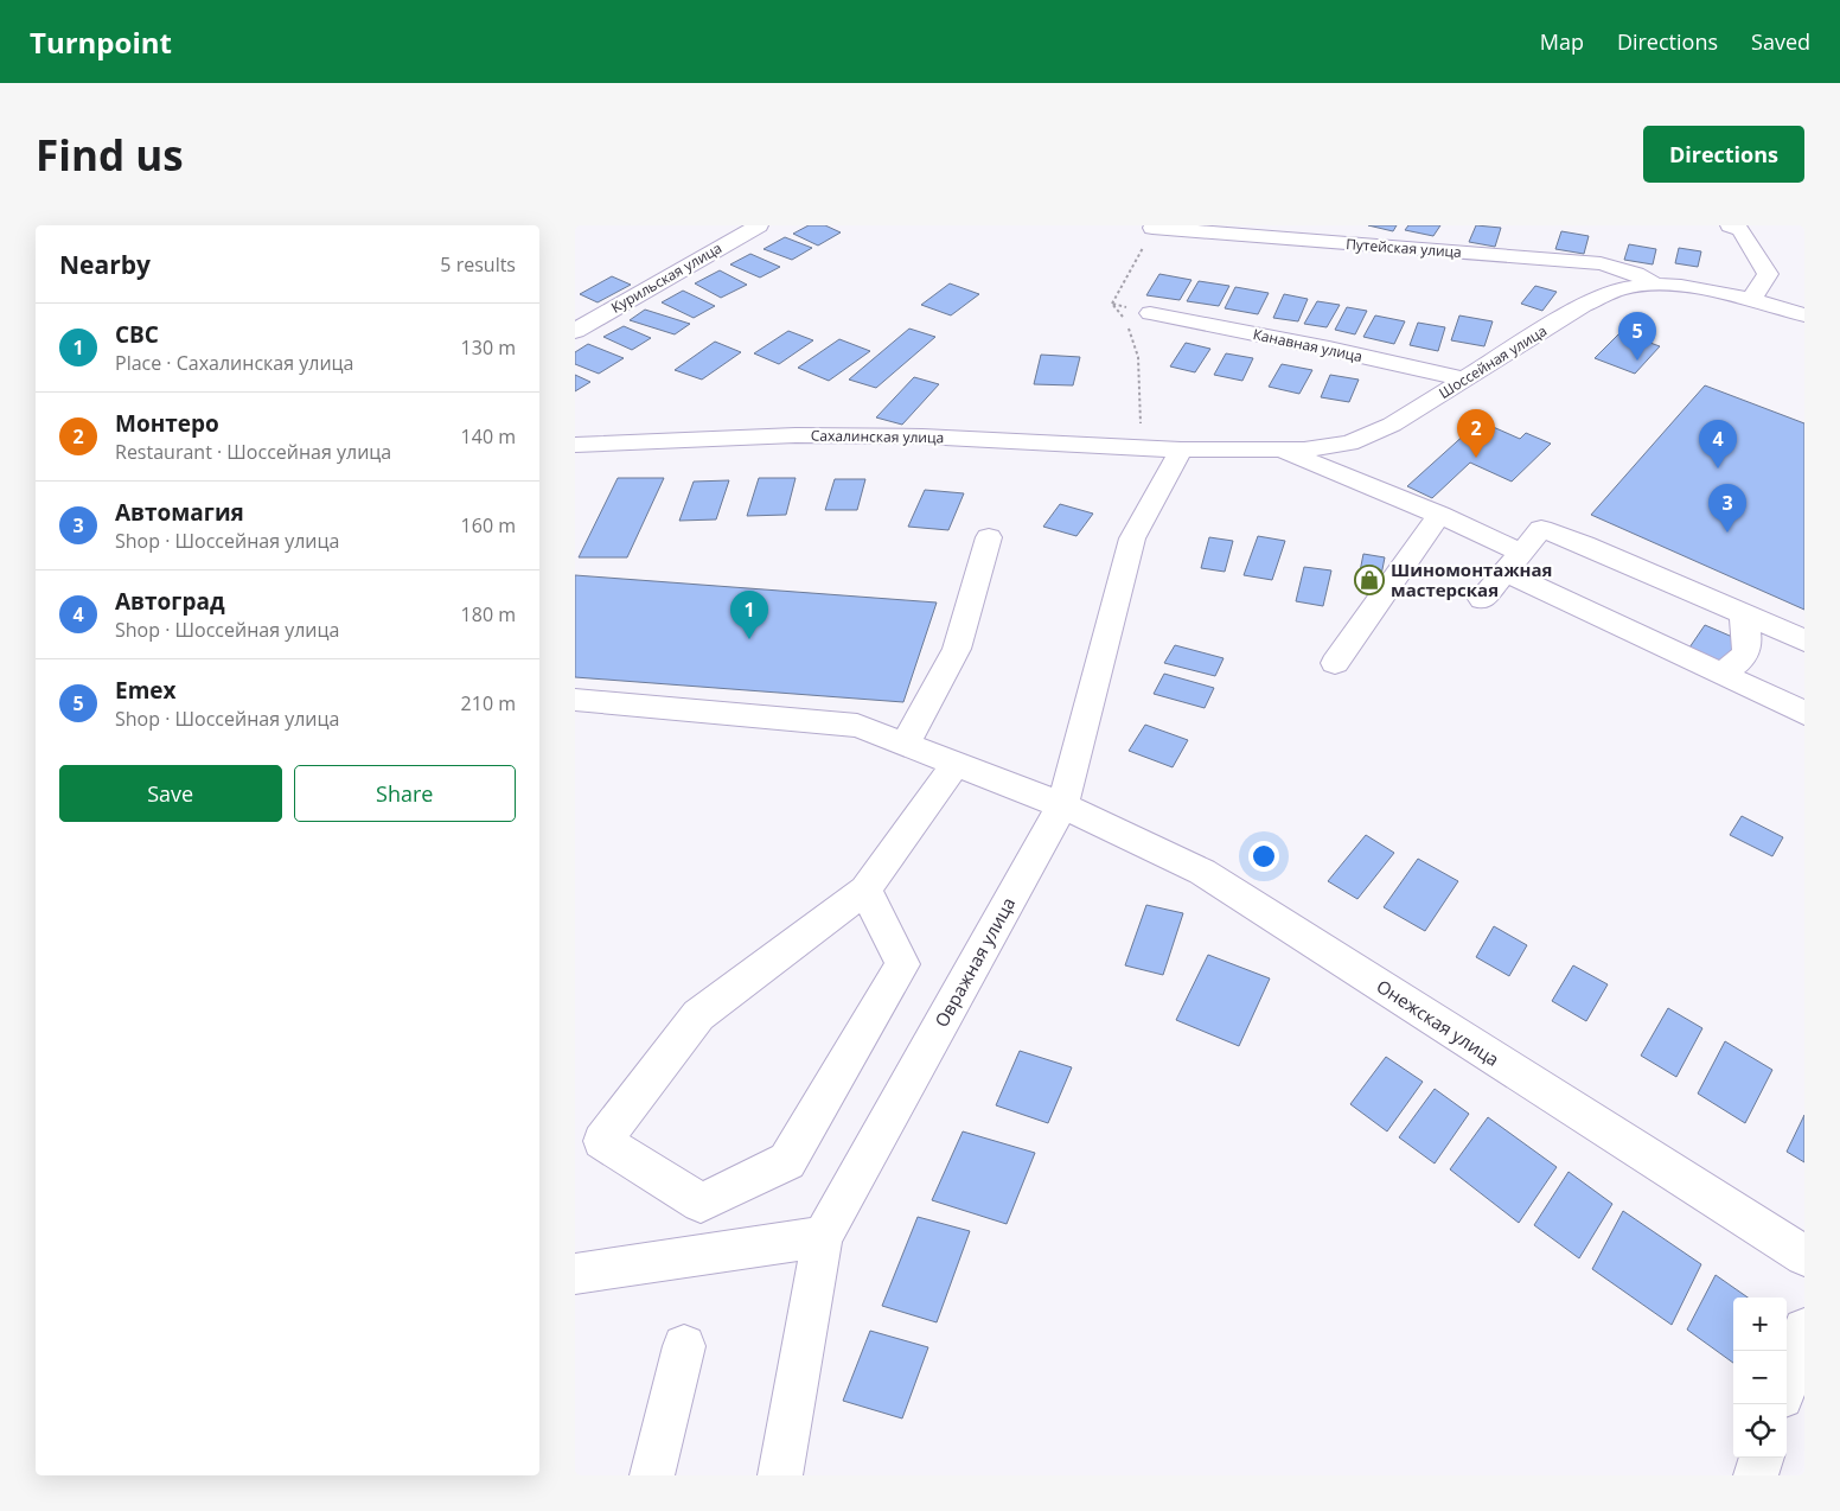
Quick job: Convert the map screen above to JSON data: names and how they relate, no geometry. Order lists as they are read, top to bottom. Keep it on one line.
{"streets":{"street":["Путейская улица","Курильская улица","Канавная улица","Шоссейная улица","Сахалинская улица","Овражная улица","Онежская улица"]},"crossings":[["Путейская улица","Шоссейная улица"],["Канавная улица","Шоссейная улица"],["Шоссейная улица","Сахалинская улица"],["Шоссейная улица","Овражная улица"],["Сахалинская улица","Овражная улица"],["Овражная улица","Онежская улица"]],"places":{"shop":["Шиномонтажная мастерская"]},"page":{"header":"Turnpoint","nav":["Map","Directions","Saved"],"buttons":["Directions",["Save","Share"]],"title":"Find us","heading":["Nearby","5 results"],"list":[{"mark":"1","name":"СВС","note":"Place · Сахалинская улица","value":"130 m"},{"mark":"2","name":"Монтеро","note":"Restaurant · Шоссейная улица","value":"140 m"},{"mark":"3","name":"Автомагия","note":"Shop · Шоссейная улица","value":"160 m"},{"mark":"4","name":"Автоград","note":"Shop · Шоссейная улица","value":"180 m"},{"mark":"5","name":"Emex","note":"Shop · Шоссейная улица","value":"210 m"}],"pins":["5","2","4","3","1"],"map_buttons":["+","−"]}}
